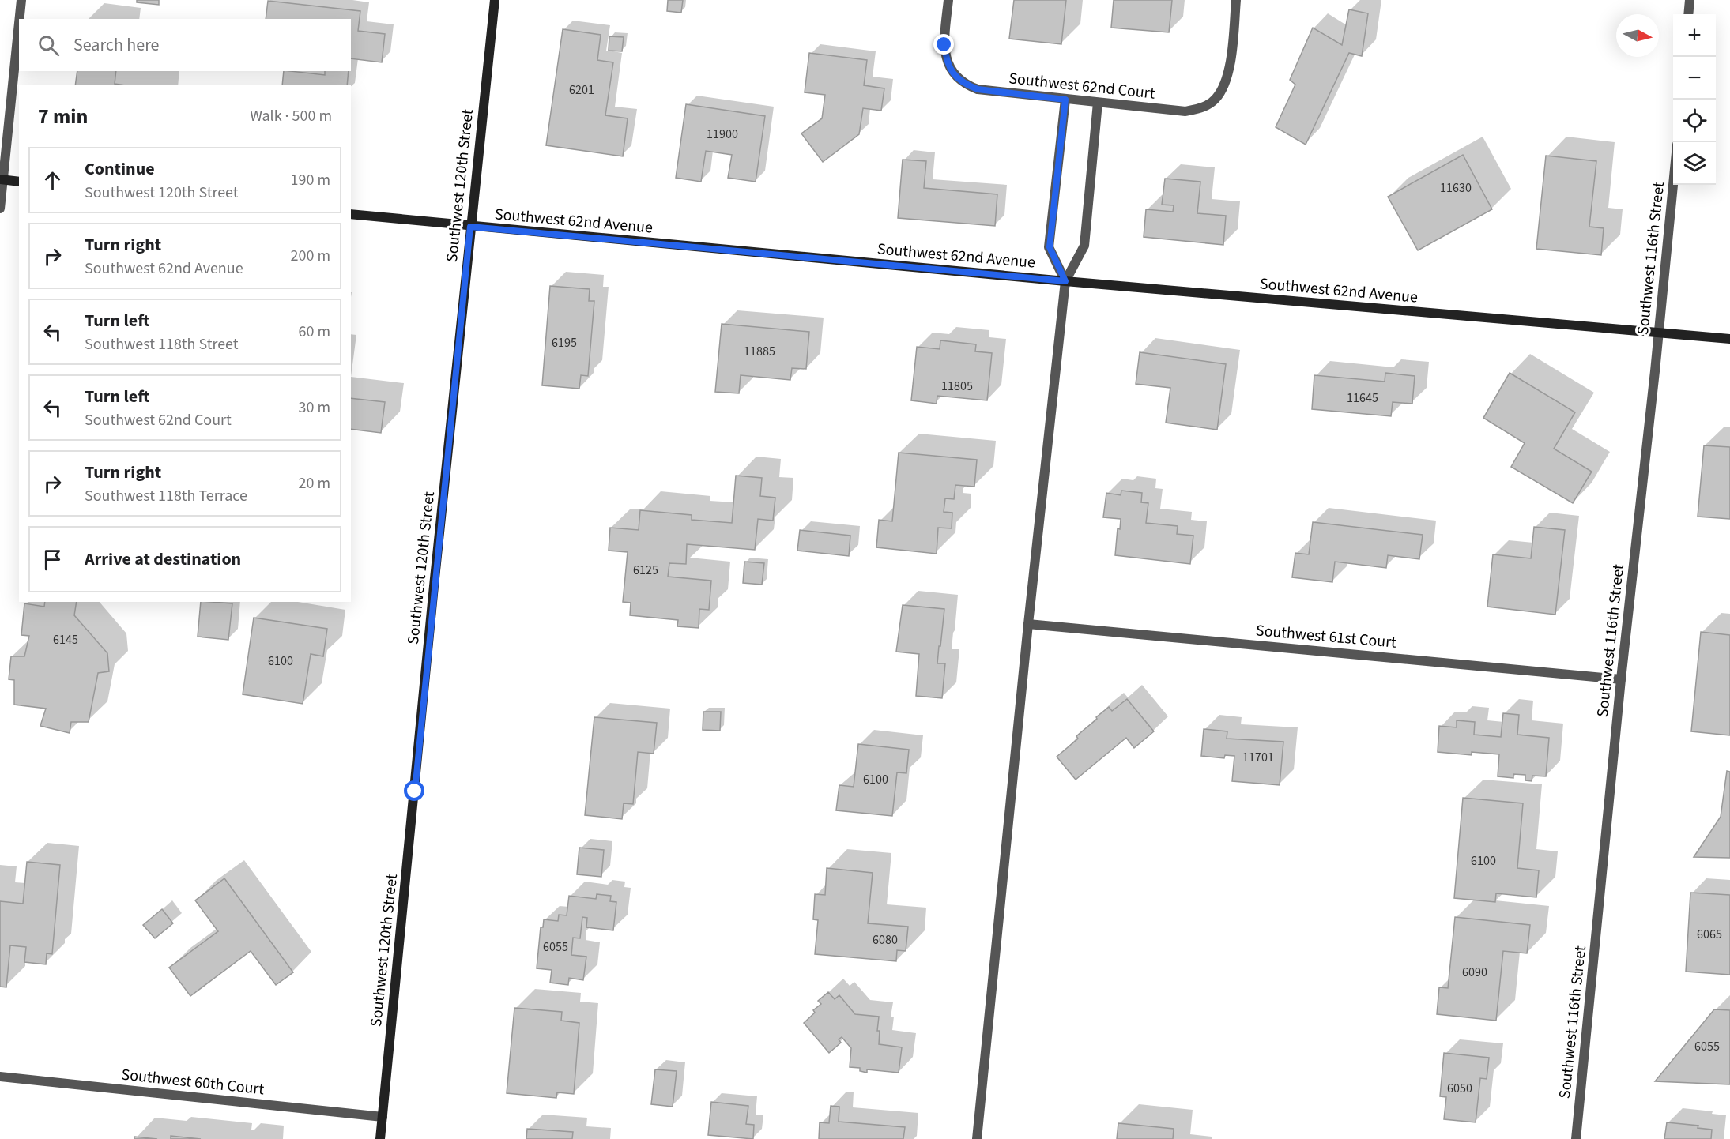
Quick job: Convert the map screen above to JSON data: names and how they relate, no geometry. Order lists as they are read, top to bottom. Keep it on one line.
{"streets":{"street":["Southwest 62nd Court","Southwest 120th Street","Southwest 62nd Avenue","Southwest 116th Street","Southwest 61st Court","Southwest 60th Court"]},"crossings":[["Southwest 120th Street","Southwest 62nd Avenue"],["Southwest 120th Street","Southwest 60th Court"],["Southwest 62nd Avenue","Southwest 116th Street"],["Southwest 116th Street","Southwest 61st Court"]],"house_numbers":["6201","11900","11630","6195","11885","11805","11645","6125","6145","6100","11701","6100","6100","6065","6080","6055","6090","6055","6050"],"north":"right","page":{"map_buttons":["+","−"],"search":"Search here","heading":["7 min","Walk · 500 m"],"list":[["Continue","Southwest 120th Street","190 m"],["Turn right","Southwest 62nd Avenue","200 m"],["Turn left","Southwest 118th Street","60 m"],["Turn left","Southwest 62nd Court","30 m"],["Turn right","Southwest 118th Terrace","20 m"],"Arrive at destination"]}}
